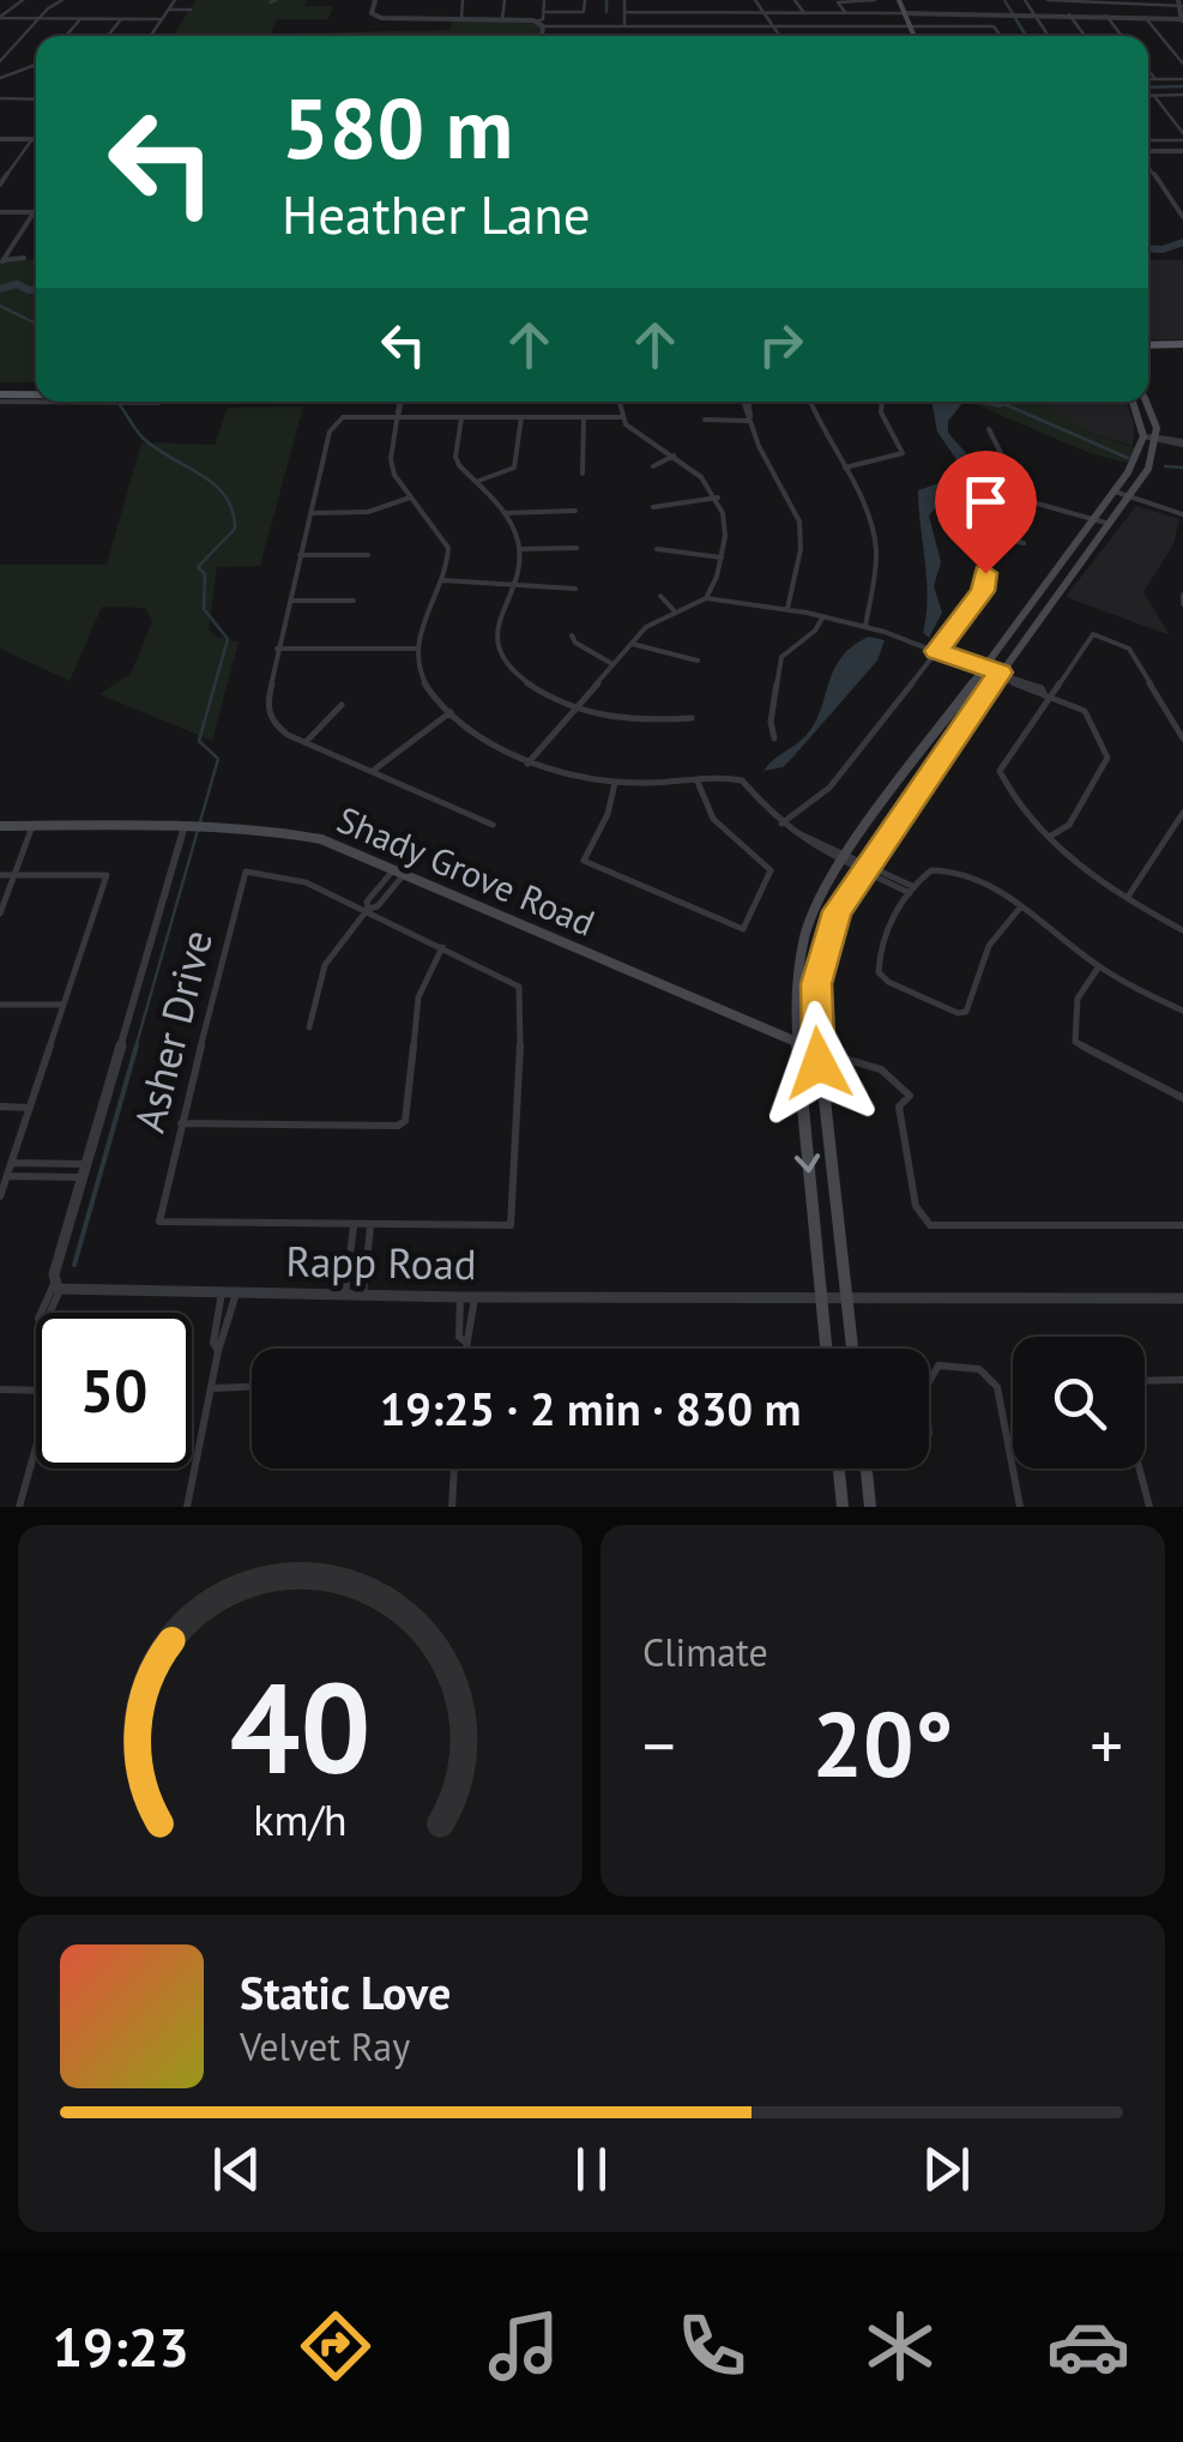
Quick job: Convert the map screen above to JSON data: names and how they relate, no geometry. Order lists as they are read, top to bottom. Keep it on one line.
{"streets":{"main road":["Shady Grove Road"],"street":["Asher Drive","Rapp Road"]},"page":{"turn":["580 m","Heather Lane"],"limit":"50","trip":"19:25 · 2 min · 830 m","tile":"Climate","heat":["−","20°","+"],"song":["Static Love","Velvet Ray"],"tabs":"19:23","gauge":["40","km/h"]}}
